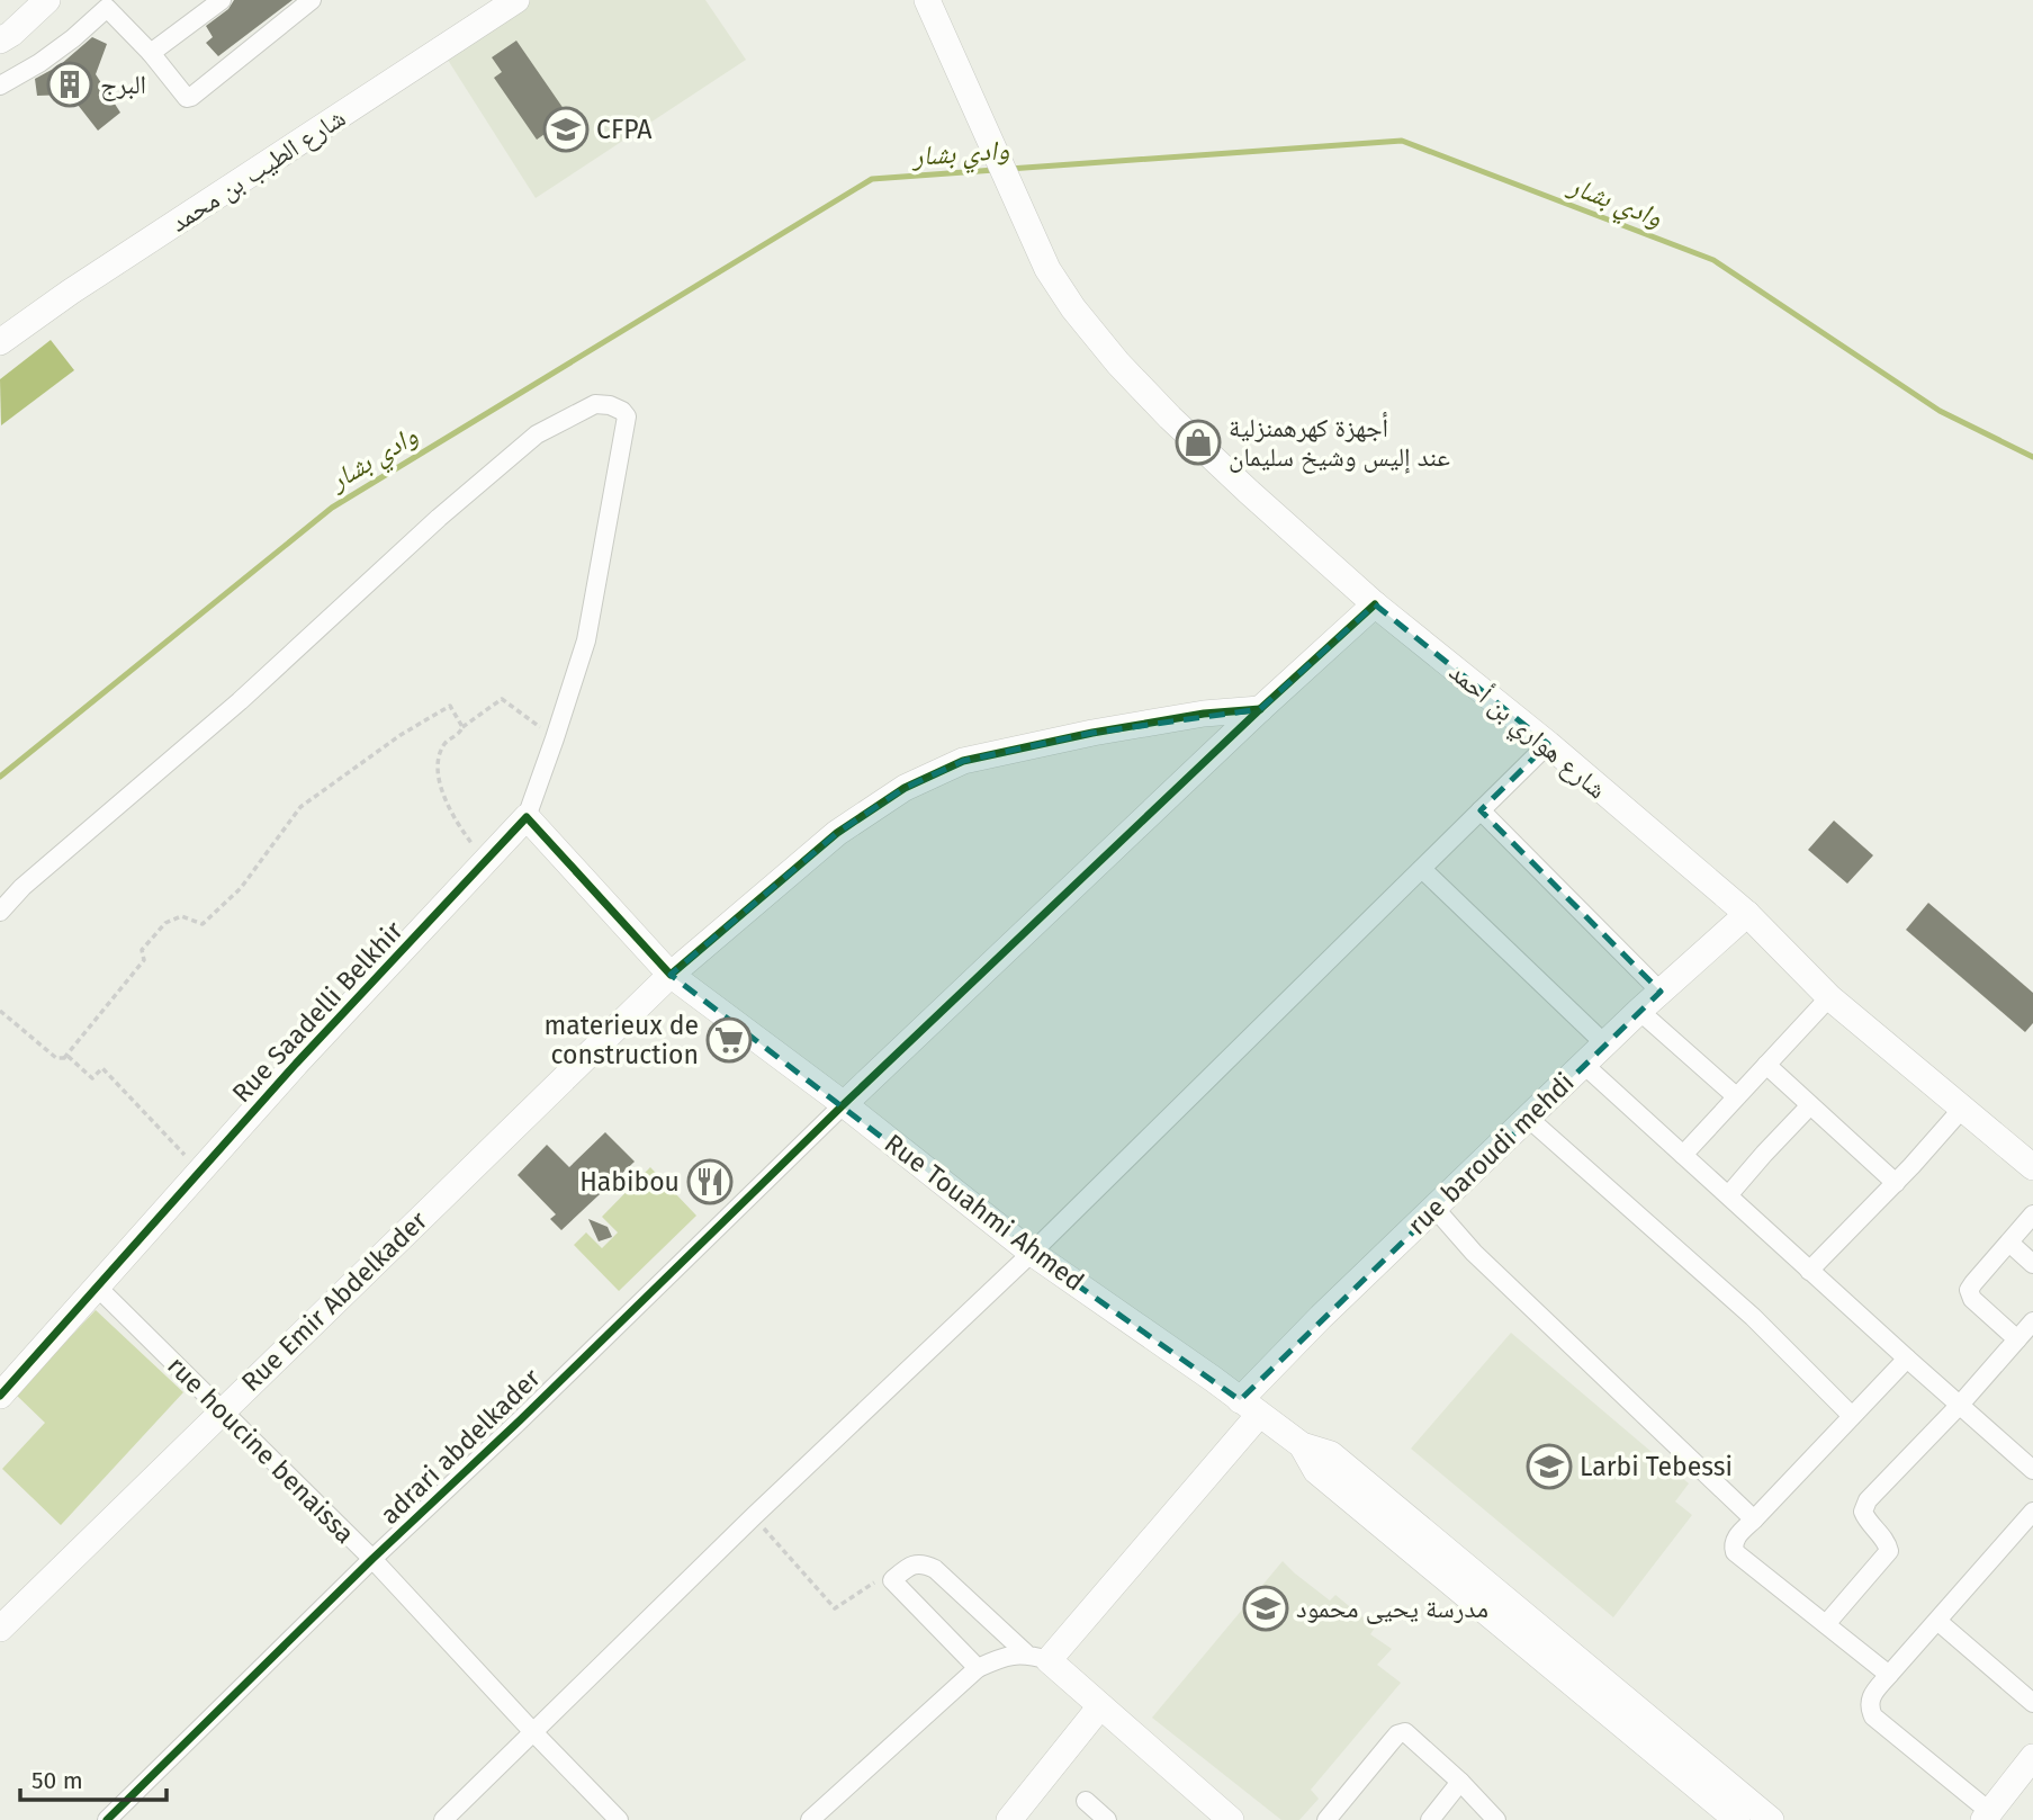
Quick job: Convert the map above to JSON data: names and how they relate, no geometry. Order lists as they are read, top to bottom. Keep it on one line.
{"streets":{"main road":["شارع الطيب بن محمد","شارع هواري بن أحمد","Rue Saadelli Belkhir","rue baroudi mehdi","Rue Touahmi Ahmed","Rue Emir Abdelkader"],"street":["adrari abdelkader","rue houcine benaissa"]},"crossings":[["شارع هواري بن أحمد","rue baroudi mehdi"],["Rue Saadelli Belkhir","rue houcine benaissa"],["rue baroudi mehdi","Rue Touahmi Ahmed"],["Rue Touahmi Ahmed","Rue Emir Abdelkader"],["Rue Touahmi Ahmed","adrari abdelkader"],["Rue Emir Abdelkader","rue houcine benaissa"],["adrari abdelkader","rue houcine benaissa"]],"water":["وادي بشار"],"places":{"building":["البرج"],"school or university":["CFPA","Larbi Tebessi","مدرسة يحيى محمود"],"shop":["أجهزة كهرهمنزلية عند إليس وشيخ سليمان"],"supermarket":["materieux de construction"],"restaurant":["Habibou"]},"scale_bar":"50 m"}
